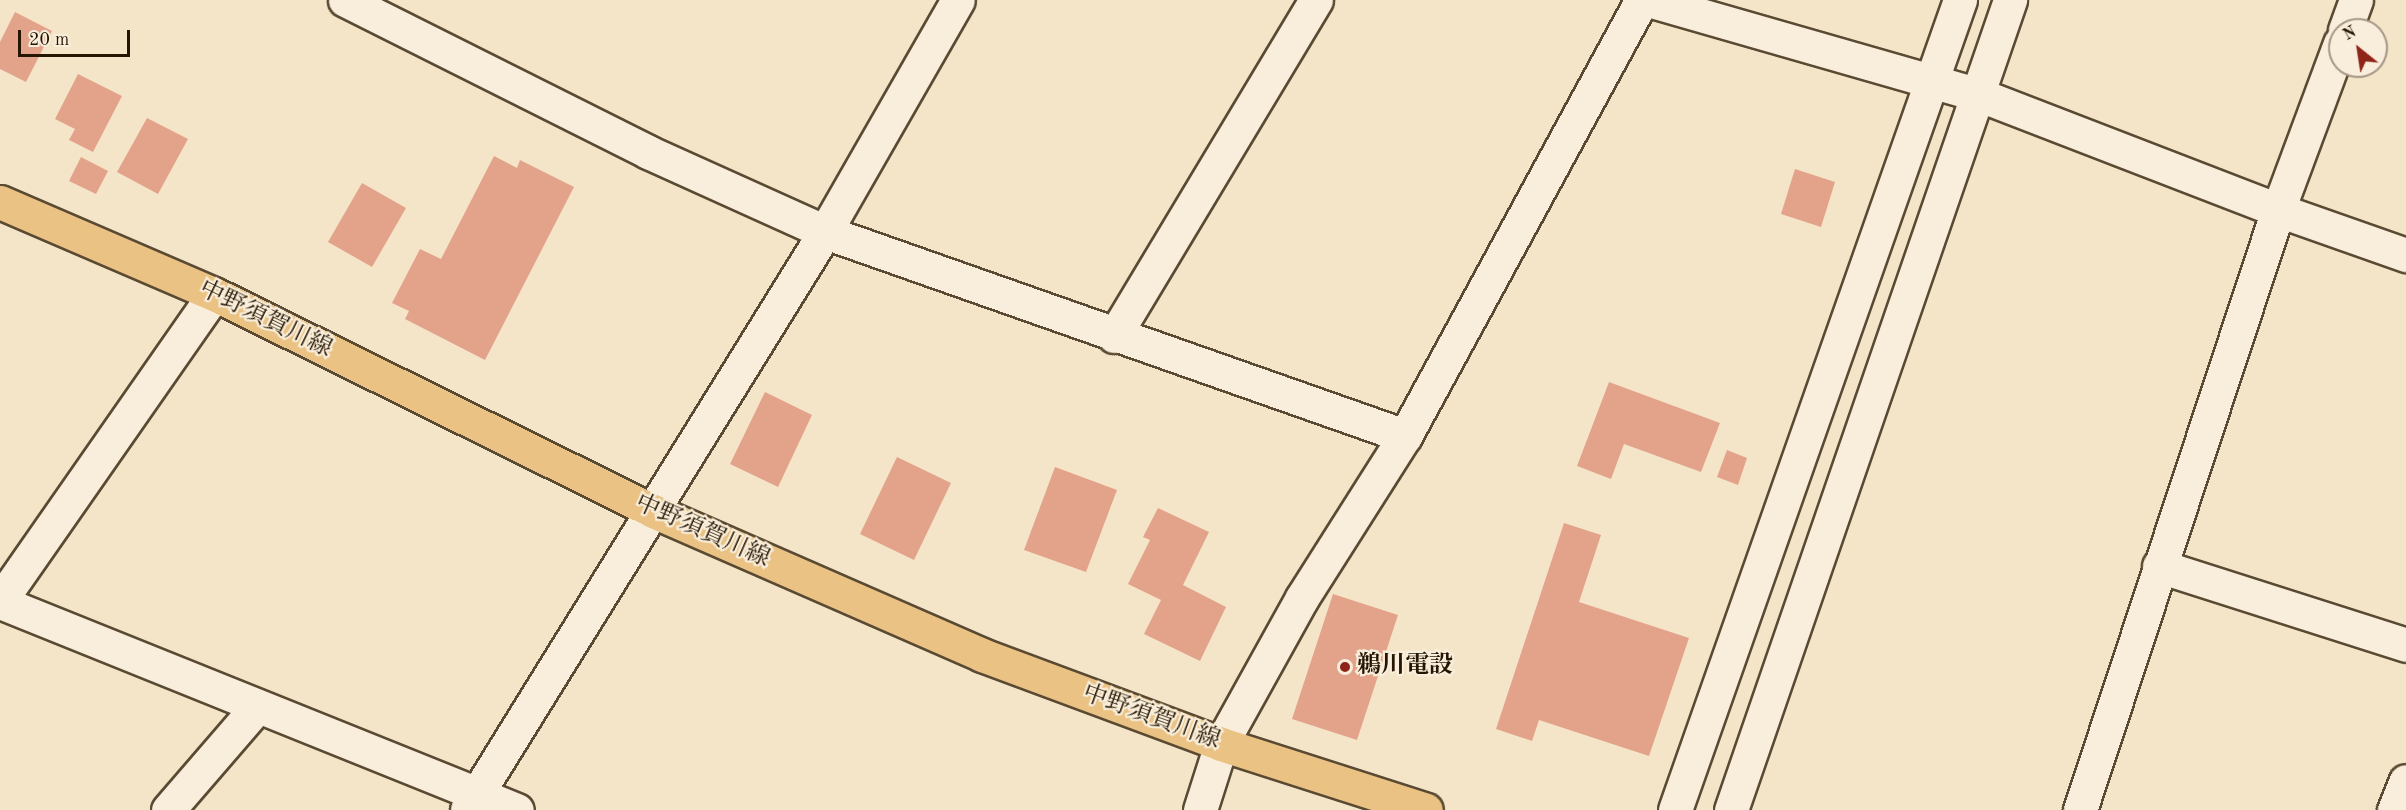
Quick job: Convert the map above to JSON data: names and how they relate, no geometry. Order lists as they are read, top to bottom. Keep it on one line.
{"streets":{"main road":["中野須賀川線"]},"places":["鵜川電設"],"scale_bar":"20 m","north":"top left"}
